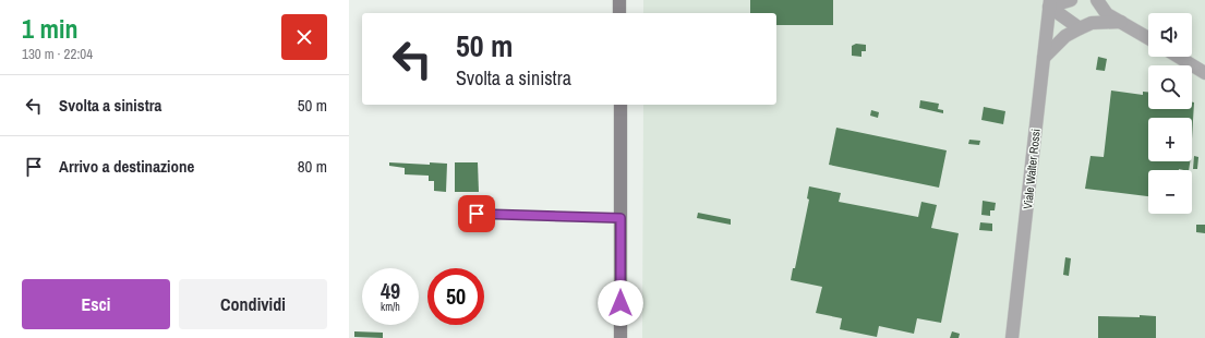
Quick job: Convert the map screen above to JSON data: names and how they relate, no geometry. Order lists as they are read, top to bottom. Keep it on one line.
{"streets":{"street":["Viale Walter Rossi"]},"page":{"heading":["1 min","130 m · 22:04"],"map_buttons":["+","−"],"turn":["50 m","Svolta a sinistra"],"list":[{"name":"Svolta a sinistra","value":"50 m"},{"name":"Arrivo a destinazione","value":"80 m"}],"speed":"49 km/h","limit":"50","buttons":["Esci","Condividi"]}}
